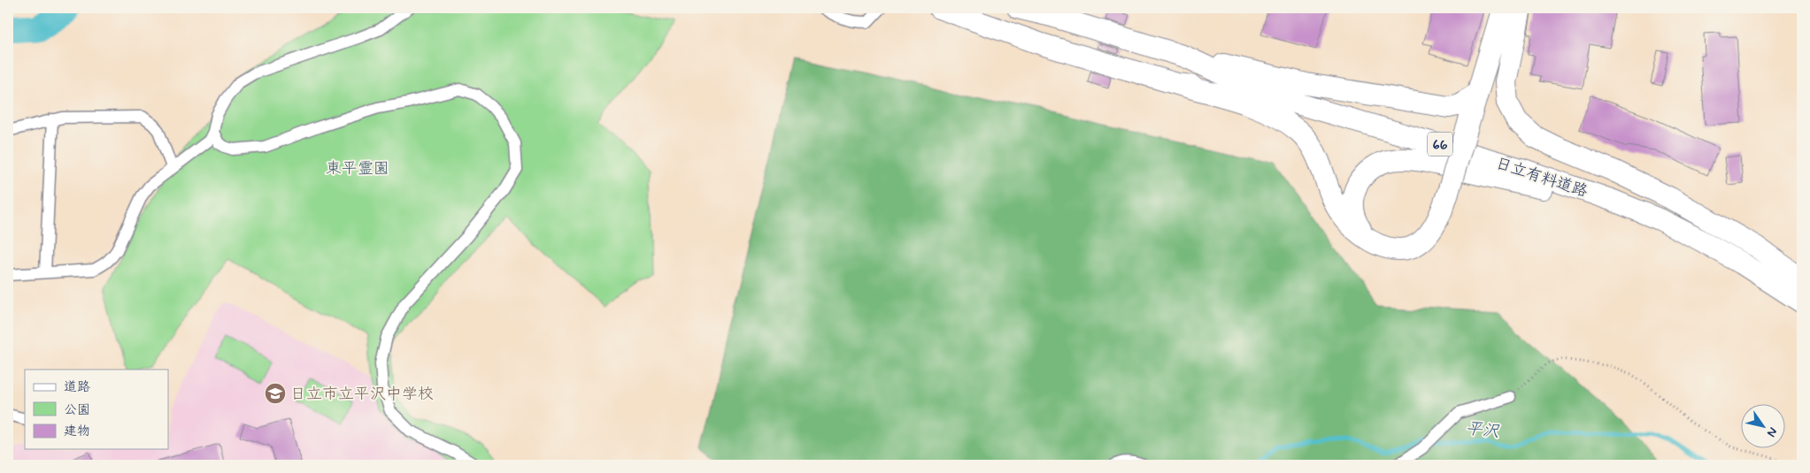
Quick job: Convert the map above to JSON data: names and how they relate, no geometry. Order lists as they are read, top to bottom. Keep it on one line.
{"streets":{"highway":["66","日立有料道路"]},"water":["平沢"],"parks":["東平霊園"],"places":{"school or university":["日立市立平沢中学校"]},"legend":["道路","公園","建物"],"north":"bottom right"}
